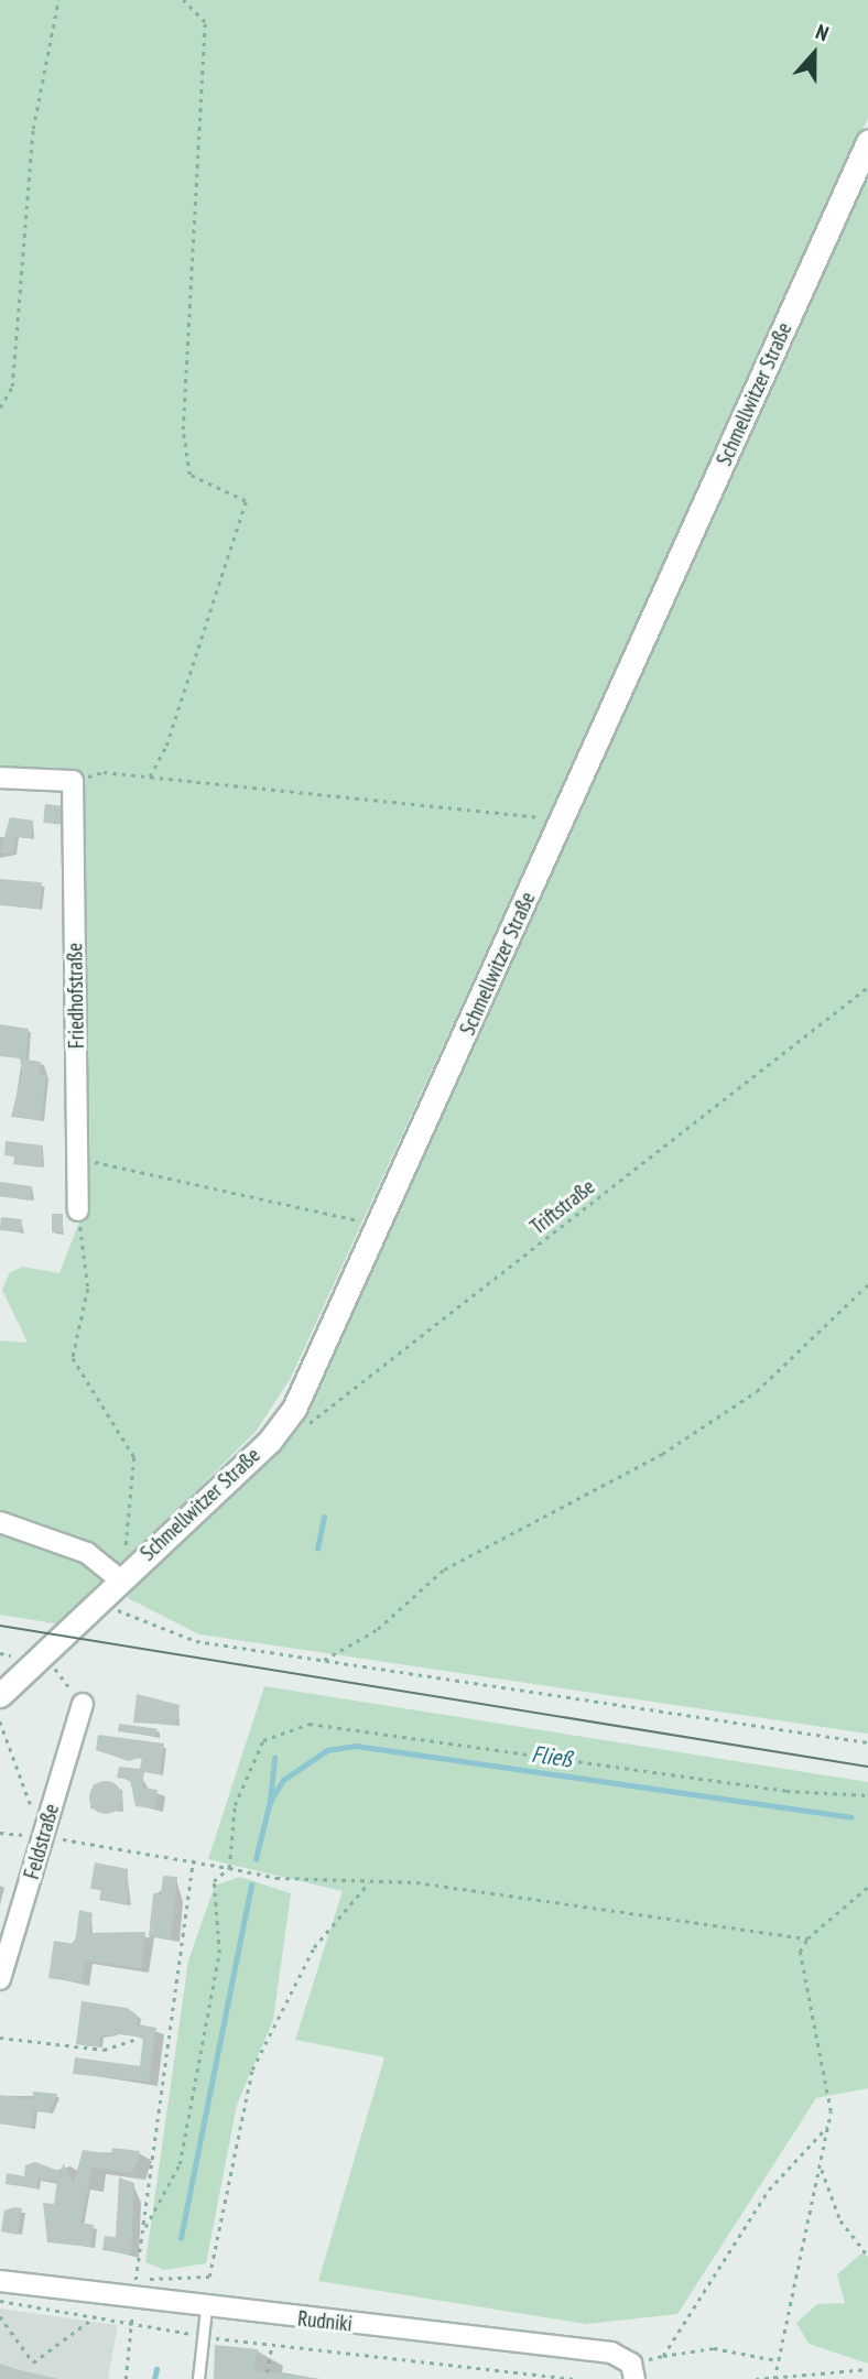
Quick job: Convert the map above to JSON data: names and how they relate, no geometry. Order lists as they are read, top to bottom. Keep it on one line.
{"streets":{"street":["Schmellwitzer Straße","Friedhofstraße","Feldstraße","Rudniki"],"path":["Triftstraße"]},"water":["Fließ"],"north":"top"}
